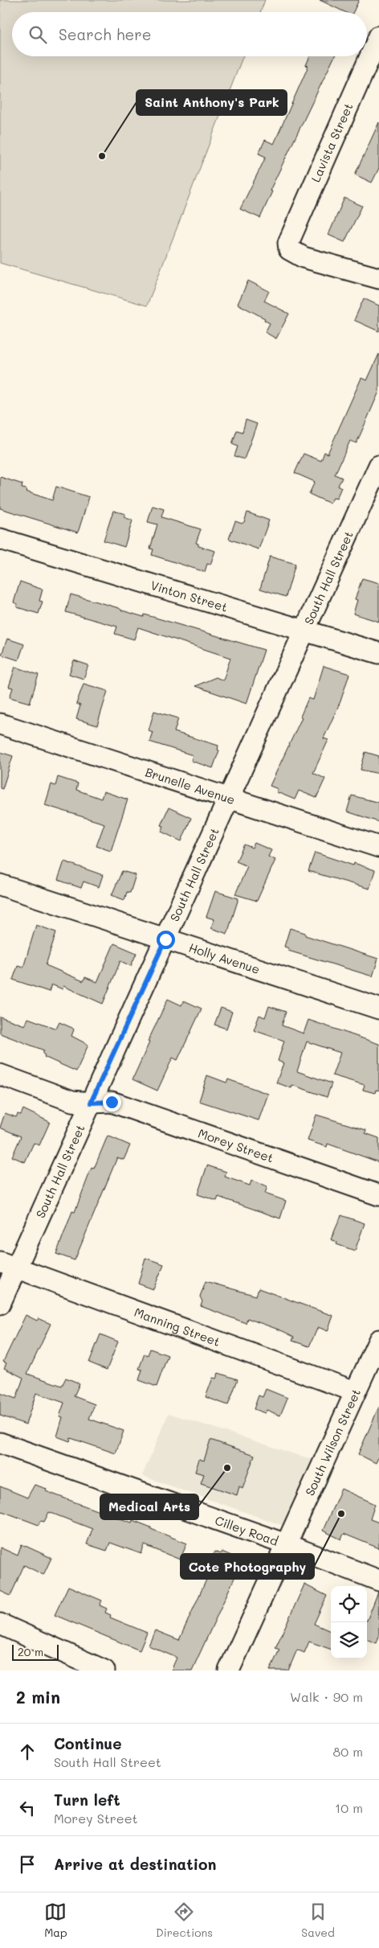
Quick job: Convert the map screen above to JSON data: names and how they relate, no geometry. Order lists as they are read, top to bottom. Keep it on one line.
{"streets":{"street":["Lavista Street","South Hall Street","Vinton Street","Brunelle Avenue","Holly Avenue","Morey Street","Manning Street","South Wilson Street","Cilley Road"]},"crossings":[["South Hall Street","Vinton Street"],["South Hall Street","Brunelle Avenue"],["South Hall Street","Holly Avenue"],["South Hall Street","Morey Street"],["South Hall Street","Manning Street"],["Manning Street","South Wilson Street"],["South Wilson Street","Cilley Road"]],"places":["Saint Anthony's Park","Medical Arts","Cote Photography"],"scale_bar":"20 m","page":{"search":"Search here","scale":"20 m","heading":["2 min","Walk · 90 m"],"list":[["Continue","South Hall Street","80 m"],["Turn left","Morey Street","10 m"],"Arrive at destination"],"nav":["Map","Directions","Saved"]}}
